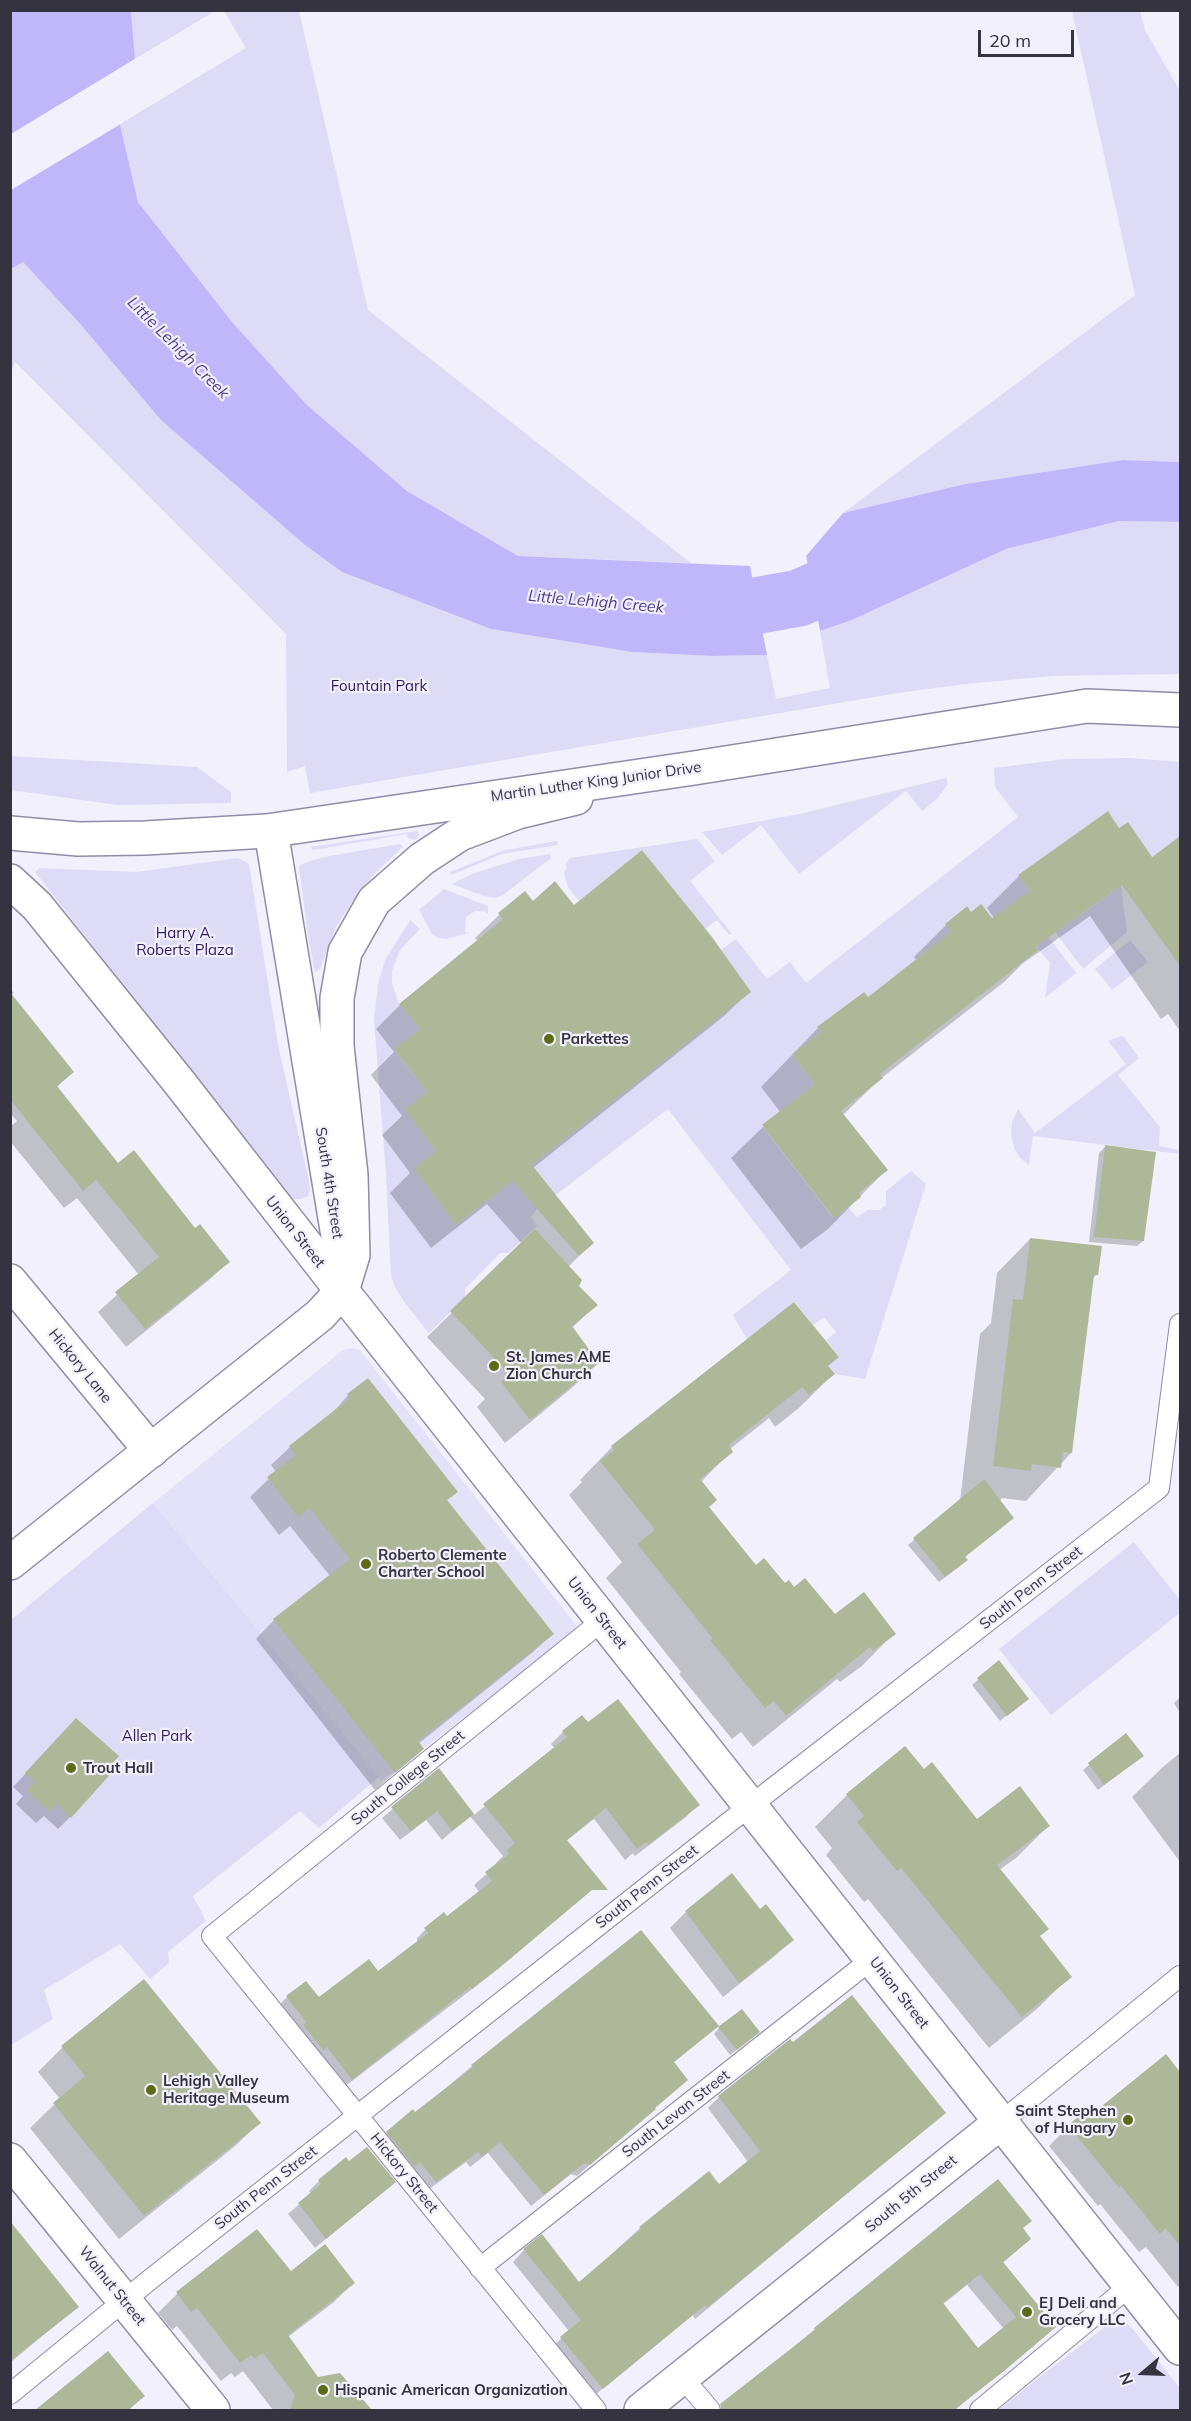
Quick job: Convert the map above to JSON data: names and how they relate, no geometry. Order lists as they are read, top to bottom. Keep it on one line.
{"streets":{"street":["Martin Luther King Junior Drive","South 4th Street","Union Street","Hickory Lane","South 5th Street","Walnut Street"],"lane":["South Penn Street","South College Street","South Levan Street","Hickory Street"]},"crossings":[["Martin Luther King Junior Drive","South 4th Street"],["South 4th Street","Union Street"],["Union Street","South Penn Street"],["Union Street","South College Street"],["Union Street","South Levan Street"],["Union Street","South 5th Street"],["South Penn Street","Hickory Street"],["South Penn Street","Walnut Street"],["South College Street","Hickory Street"],["South Levan Street","Hickory Street"]],"water":["Little Lehigh Creek"],"parks":["Fountain Park","Harry A. Roberts Plaza","Allen Park"],"places":["Parkettes","St. James AME Zion Church","Roberto Clemente Charter School","Trout Hall","Lehigh Valley Heritage Museum","Saint Stephen of Hungary","EJ Deli and Grocery LLC","Hispanic American Organization"],"scale_bar":"20 m","north":"left"}
